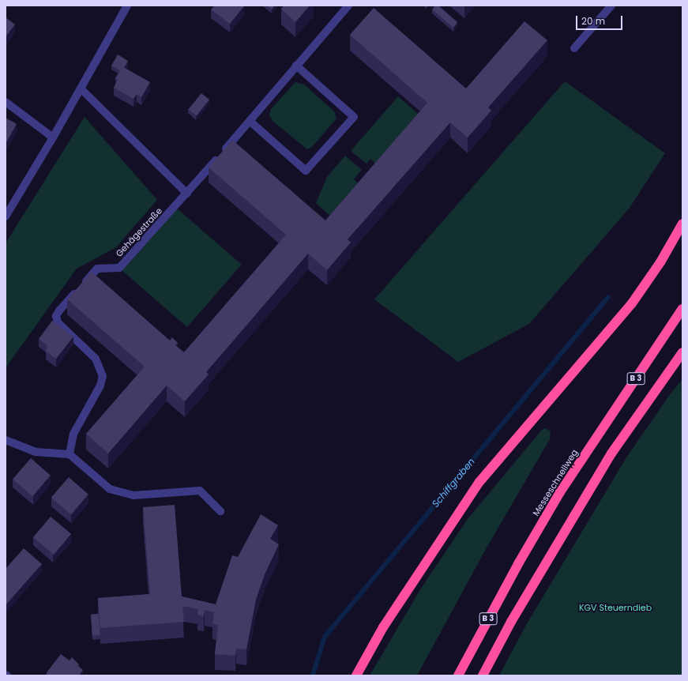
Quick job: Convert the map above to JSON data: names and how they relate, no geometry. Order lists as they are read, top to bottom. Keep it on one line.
{"streets":{"highway":["B 3","Messeschnellweg"],"street":["Gehägestraße"]},"water":["Schiffgraben"],"parks":["KGV Steuerndieb"],"scale_bar":"20 m"}
